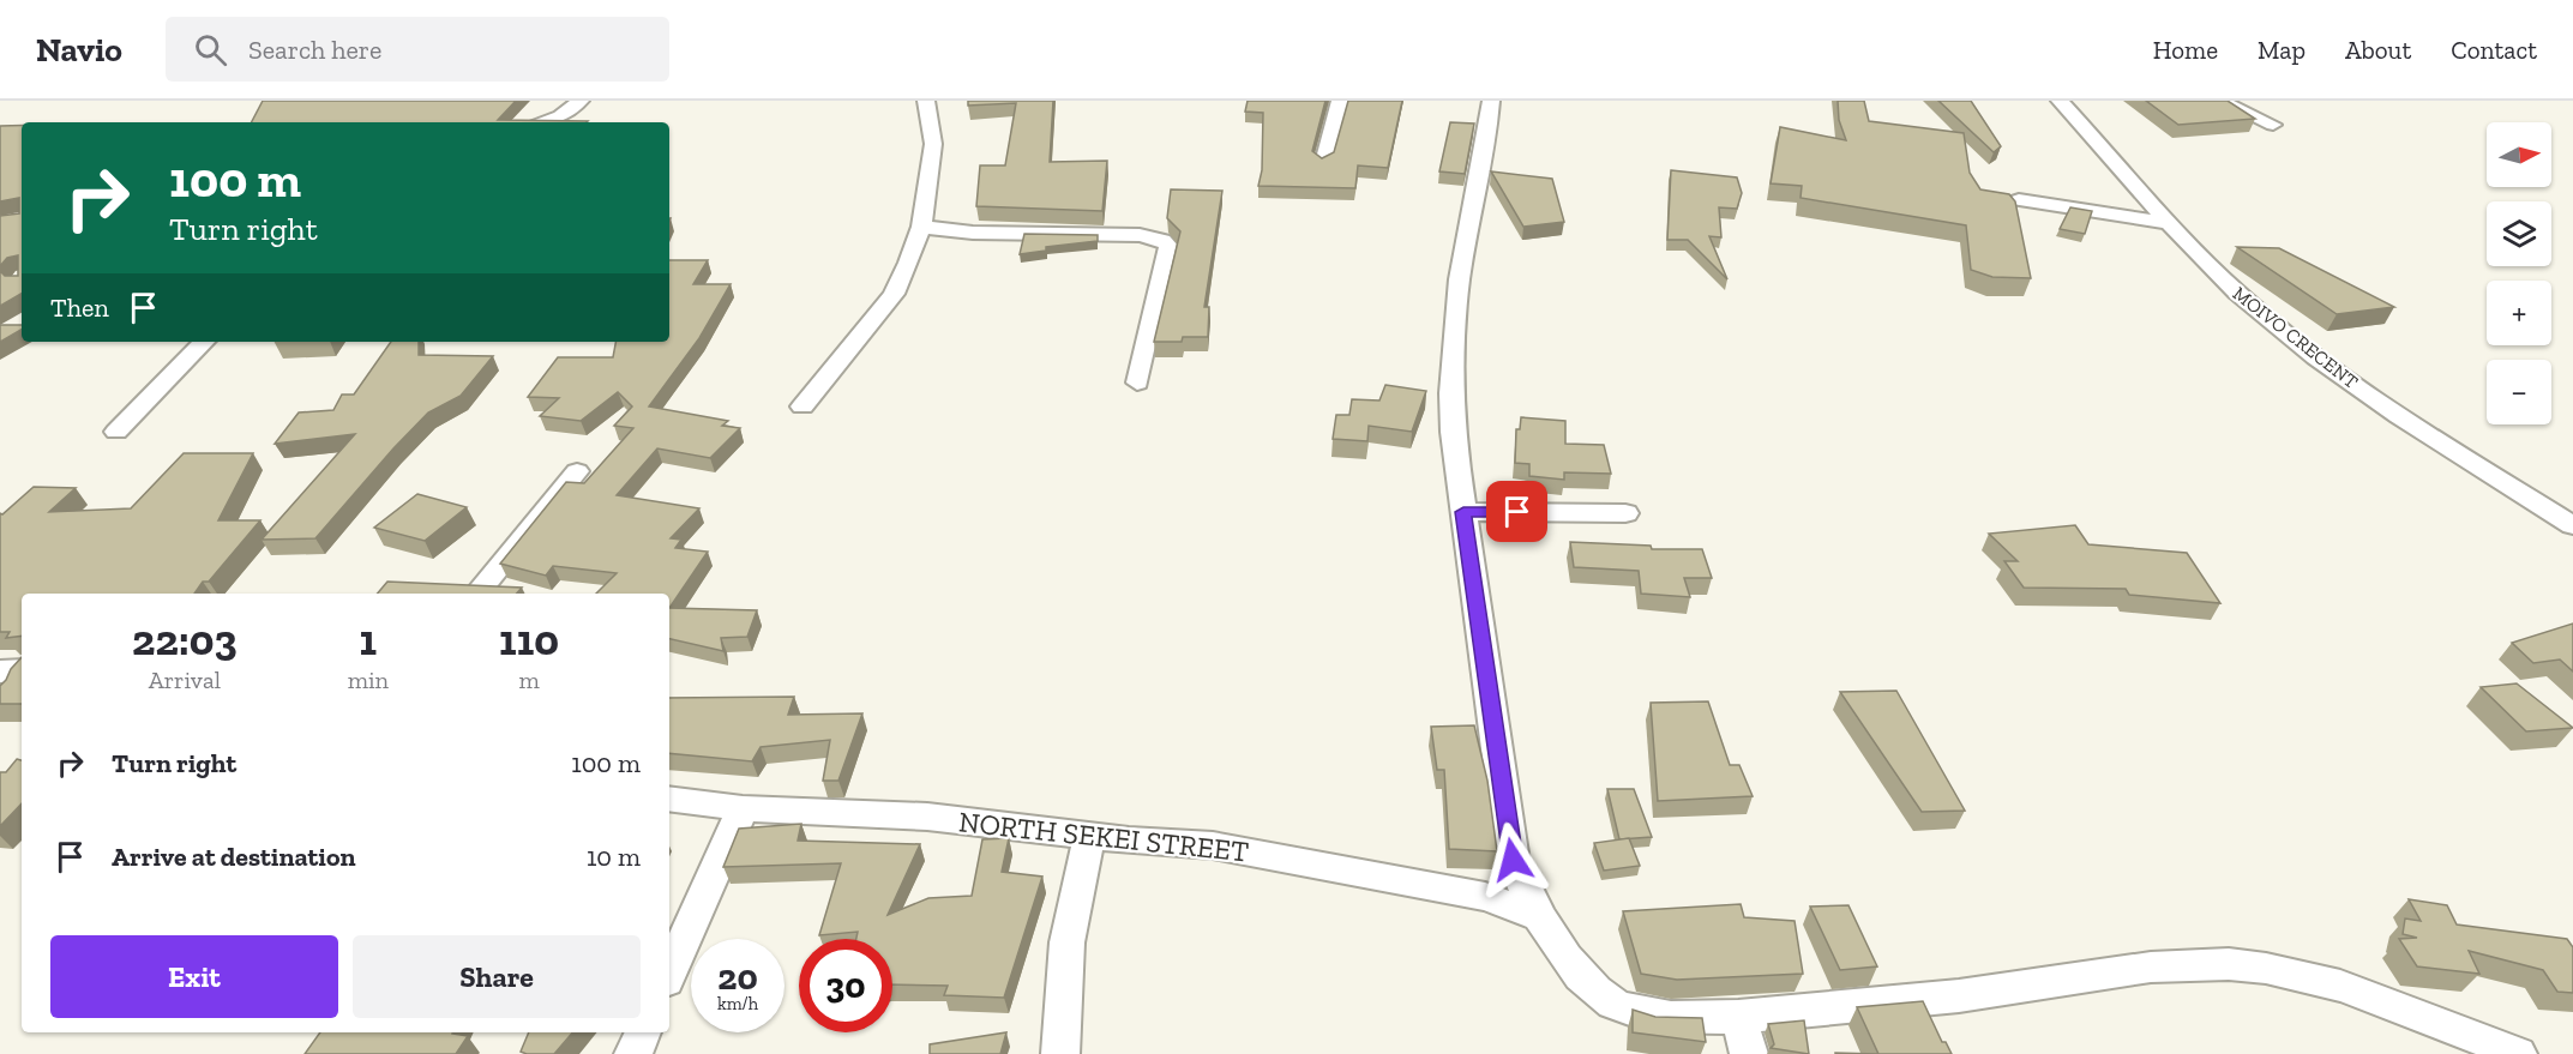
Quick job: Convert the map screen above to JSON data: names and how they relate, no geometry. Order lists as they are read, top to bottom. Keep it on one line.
{"streets":{"street":["MOIVO CRECENT","NORTH SEKEI STREET"]},"north":"right","page":{"header":"Navio","search":"Search here","nav":["Home","Map","About","Contact"],"map_buttons":["+","−"],"turn":["100 m","Turn right"],"then":"Then","eta":["22:03","Arrival","1","min","110","m"],"list":[{"name":"Turn right","value":"100 m"},{"name":"Arrive at destination","value":"10 m"}],"buttons":["Exit","Share"],"speed":"20 km/h","limit":"30"}}
